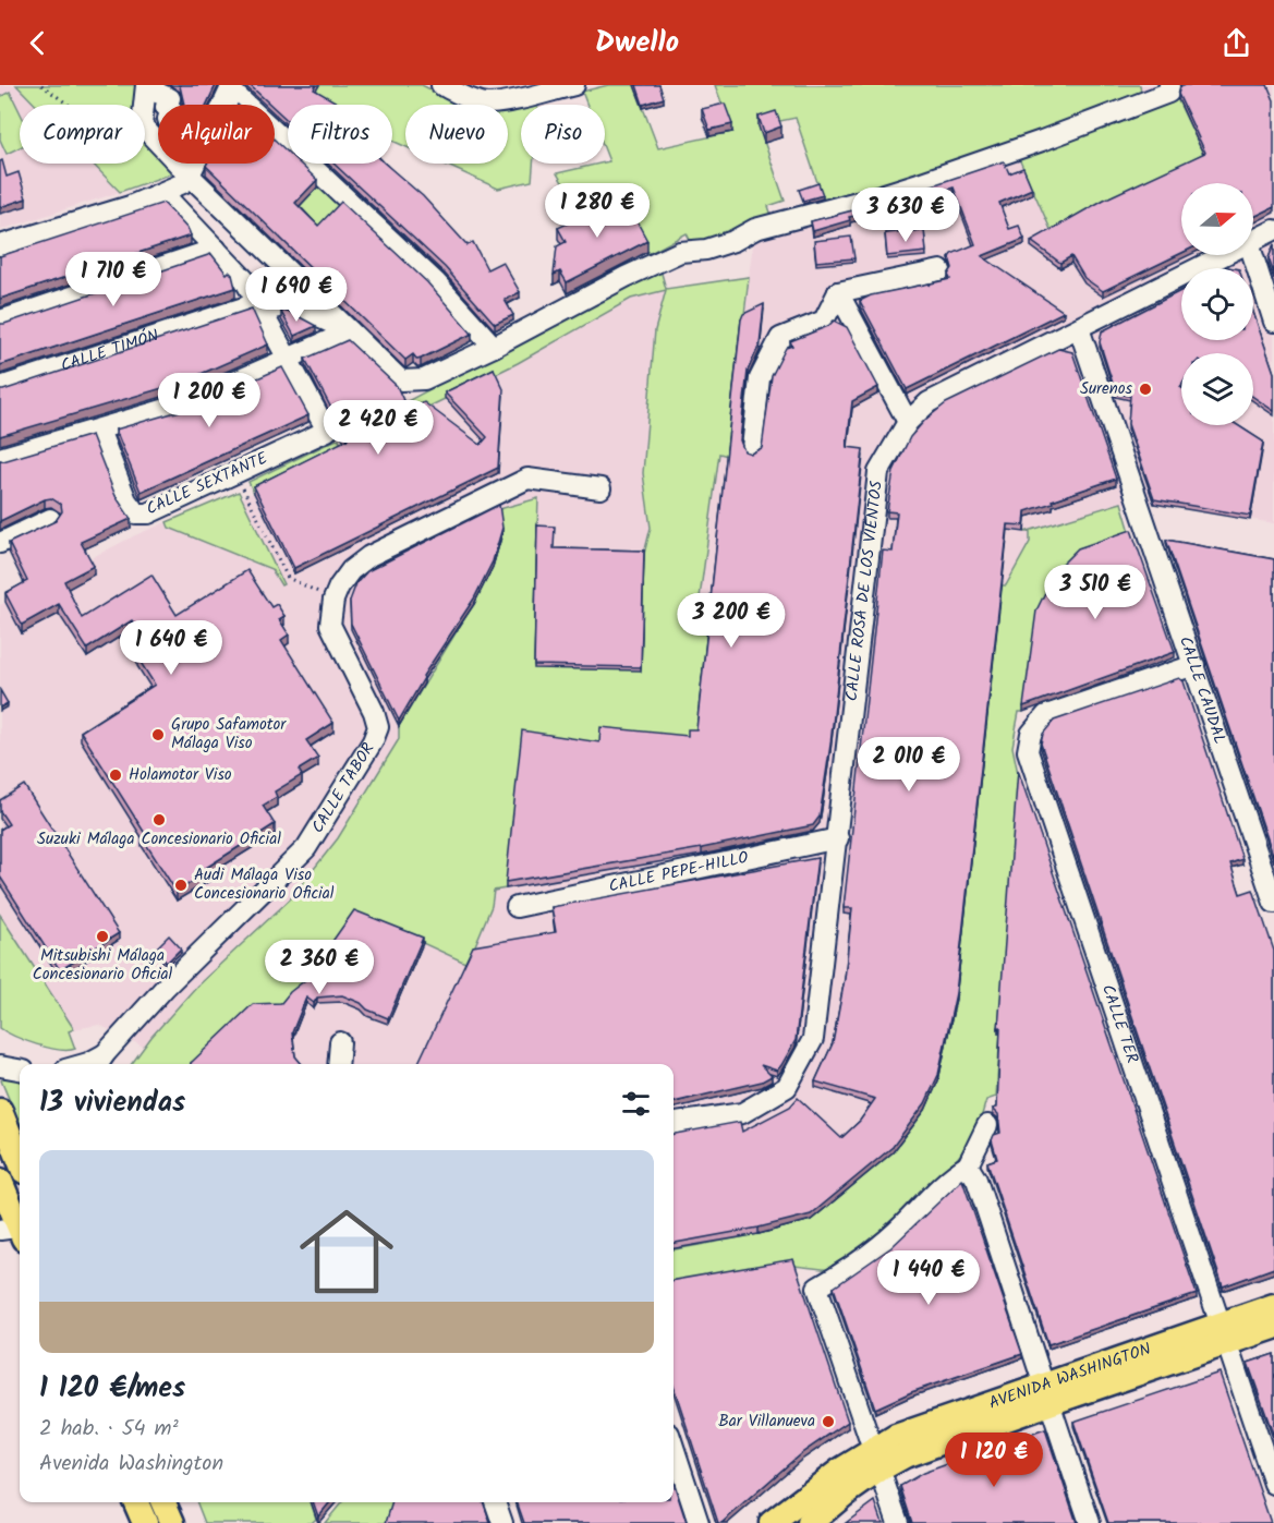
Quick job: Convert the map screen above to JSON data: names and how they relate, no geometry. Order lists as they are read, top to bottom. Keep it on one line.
{"streets":{"main road":["AVENIDA WASHINGTON"],"street":["CALLE TIMÓN","CALLE SEXTANTE","CALLE ROSA DE LOS VIENTOS","CALLE CAUDAL","CALLE TABOR","CALLE PEPE-HILLO","CALLE TER"]},"crossings":[["CALLE ROSA DE LOS VIENTOS","CALLE CAUDAL"],["CALLE ROSA DE LOS VIENTOS","CALLE PEPE-HILLO"],["CALLE CAUDAL","CALLE TER"],["CALLE TER","AVENIDA WASHINGTON"]],"places":["Surenos","Grupo Safamotor Málaga Viso","Holamotor Viso","Suzuki Málaga Concesionario Oficial","Audi Málaga Viso Concesionario Oficial","Mitsubishi Málaga Concesionario Oficial","Bar Villanueva"],"north":"right","page":{"header":"Dwello","chip":["Comprar","Alquilar","Filtros","Nuevo","Piso"],"price":["1 280 €","3 630 €","1 710 €","1 690 €","1 200 €","2 420 €","3 510 €","3 200 €","1 640 €","2 010 €","2 360 €","1 440 €","1 120 €"],"heading":"13 viviendas","list":[{"name":"1 120 €/mes","note":"2 hab. · 54 m² · Avenida Washington"}]}}
